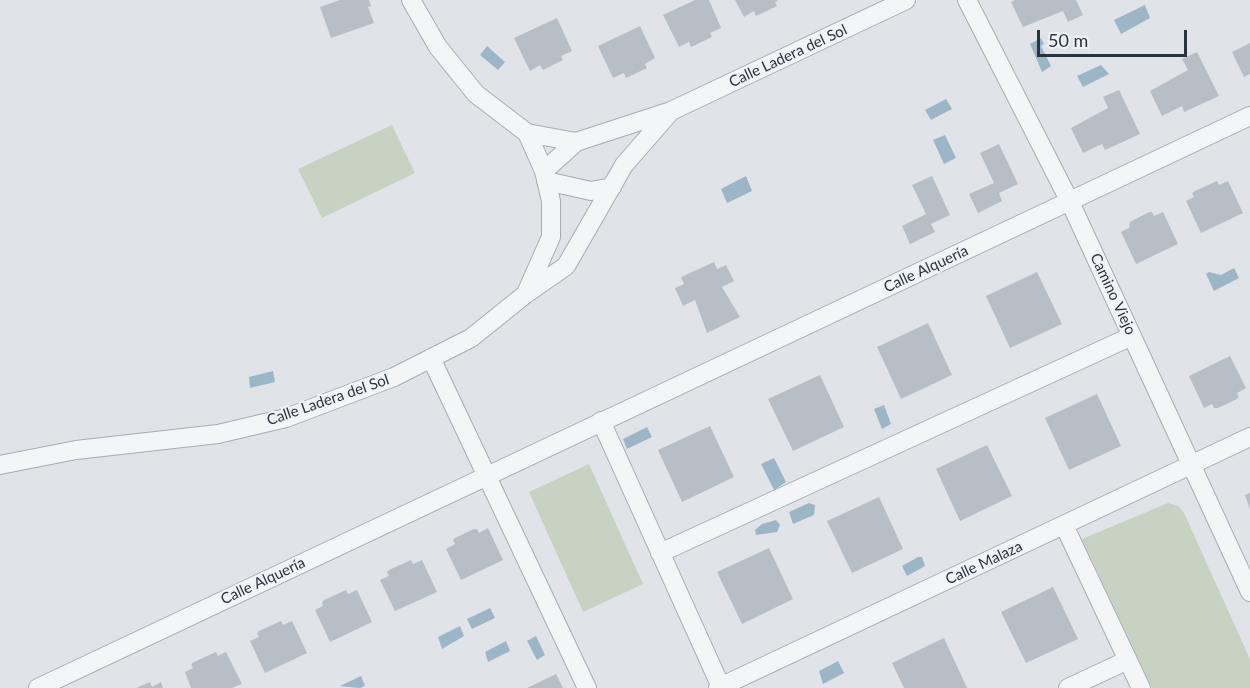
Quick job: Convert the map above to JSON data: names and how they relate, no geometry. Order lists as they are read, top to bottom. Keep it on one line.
{"streets":{"street":["Calle Ladera del Sol","Calle Alquería","Camino Viejo","Calle Malaza"]},"crossings":[["Calle Alquería","Camino Viejo"],["Camino Viejo","Calle Malaza"]],"scale_bar":"50 m"}
